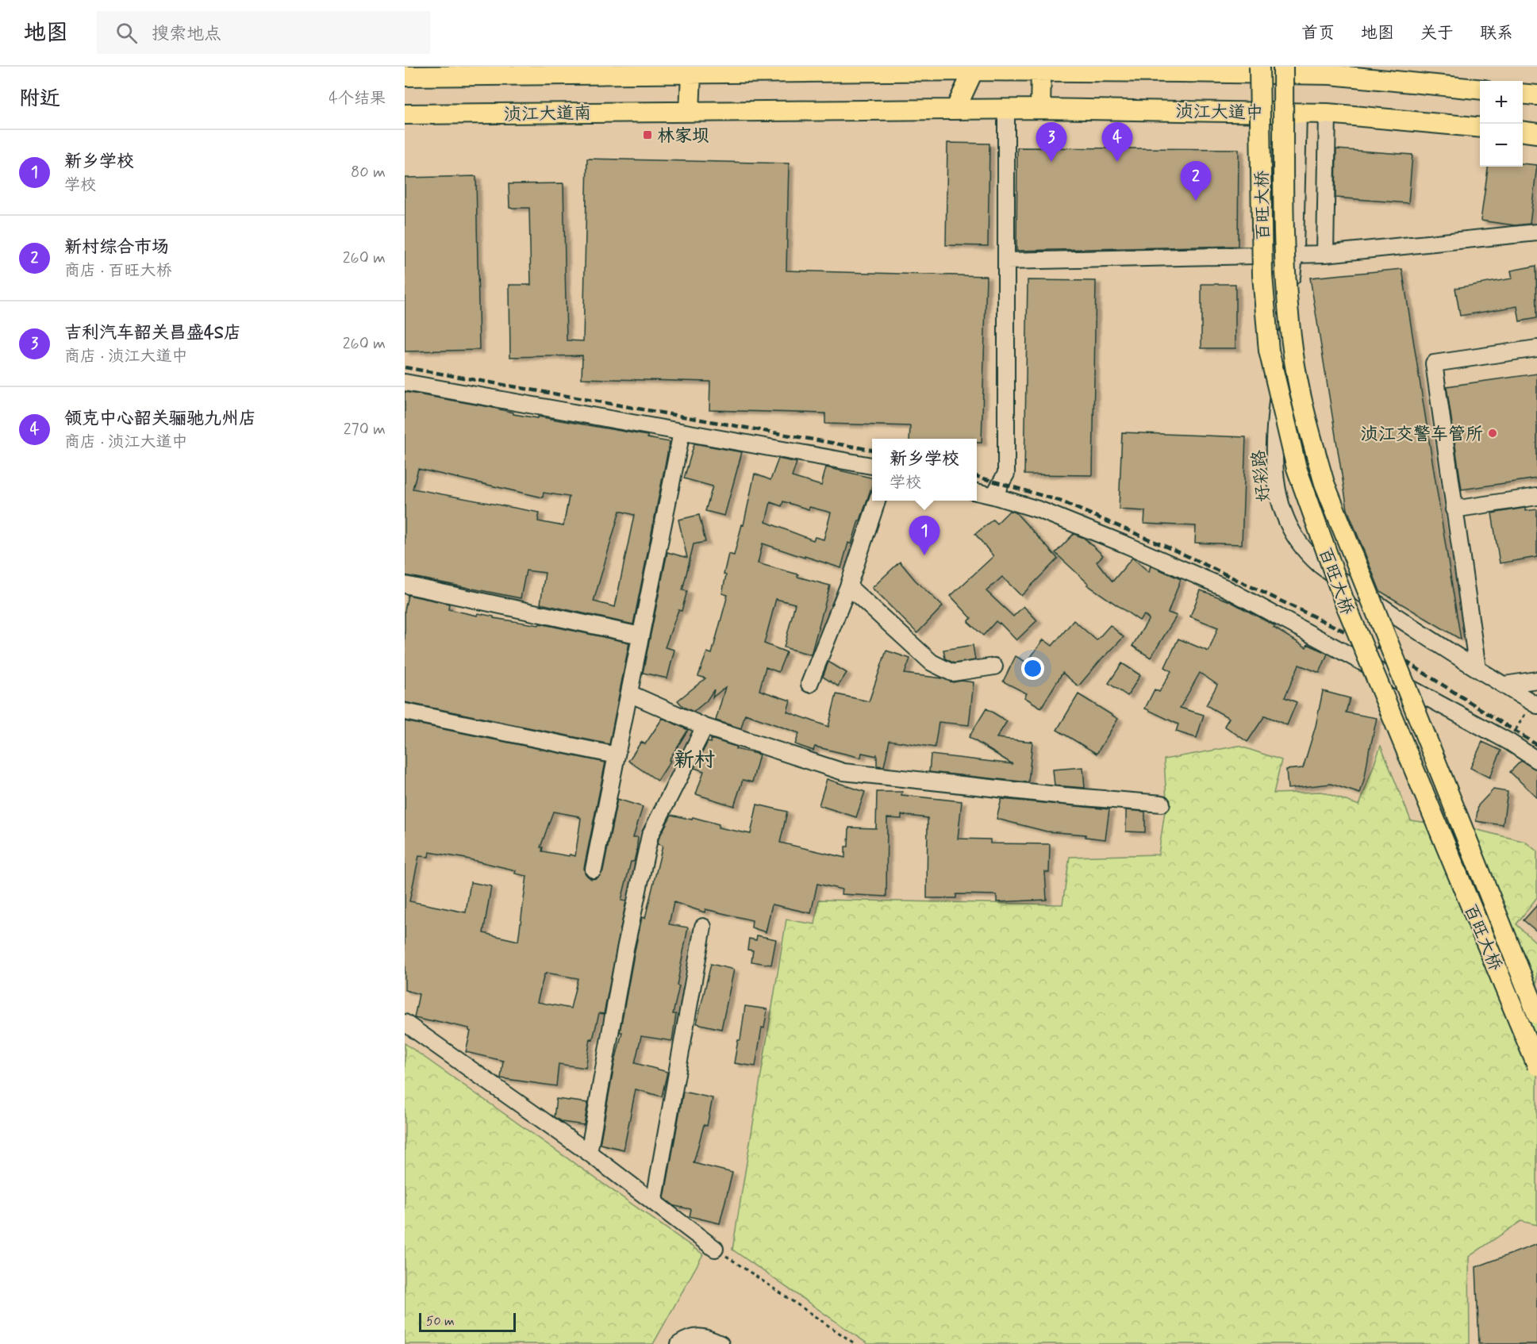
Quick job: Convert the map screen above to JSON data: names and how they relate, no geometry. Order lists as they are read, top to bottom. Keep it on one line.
{"streets":{"main road":["浈江大道中","浈江大道南","百旺大桥"],"street":["好彩路"]},"crossings":[["浈江大道中","浈江大道南"],["浈江大道中","好彩路"]],"districts":["新村"],"places":{"transit":["林家坝"],"other":["浈江交警车管所"]},"scale_bar":"50 m","page":{"header":"地图","search":"搜索地点","nav":["首页","地图","关于","联系"],"heading":["附近","4个结果"],"map_buttons":["+","−"],"pins":["3","4","2","1"],"list":[{"mark":"1","name":"新乡学校","note":"学校","value":"80 m"},{"mark":"2","name":"新村综合市场","note":"商店 · 百旺大桥","value":"260 m"},{"mark":"3","name":"吉利汽车韶关昌盛4S店","note":"商店 · 浈江大道中","value":"260 m"},{"mark":"4","name":"领克中心韶关骊驰九州店","note":"商店 · 浈江大道中","value":"270 m"}],"popup":["新乡学校","学校"],"scale":"50 m"}}
